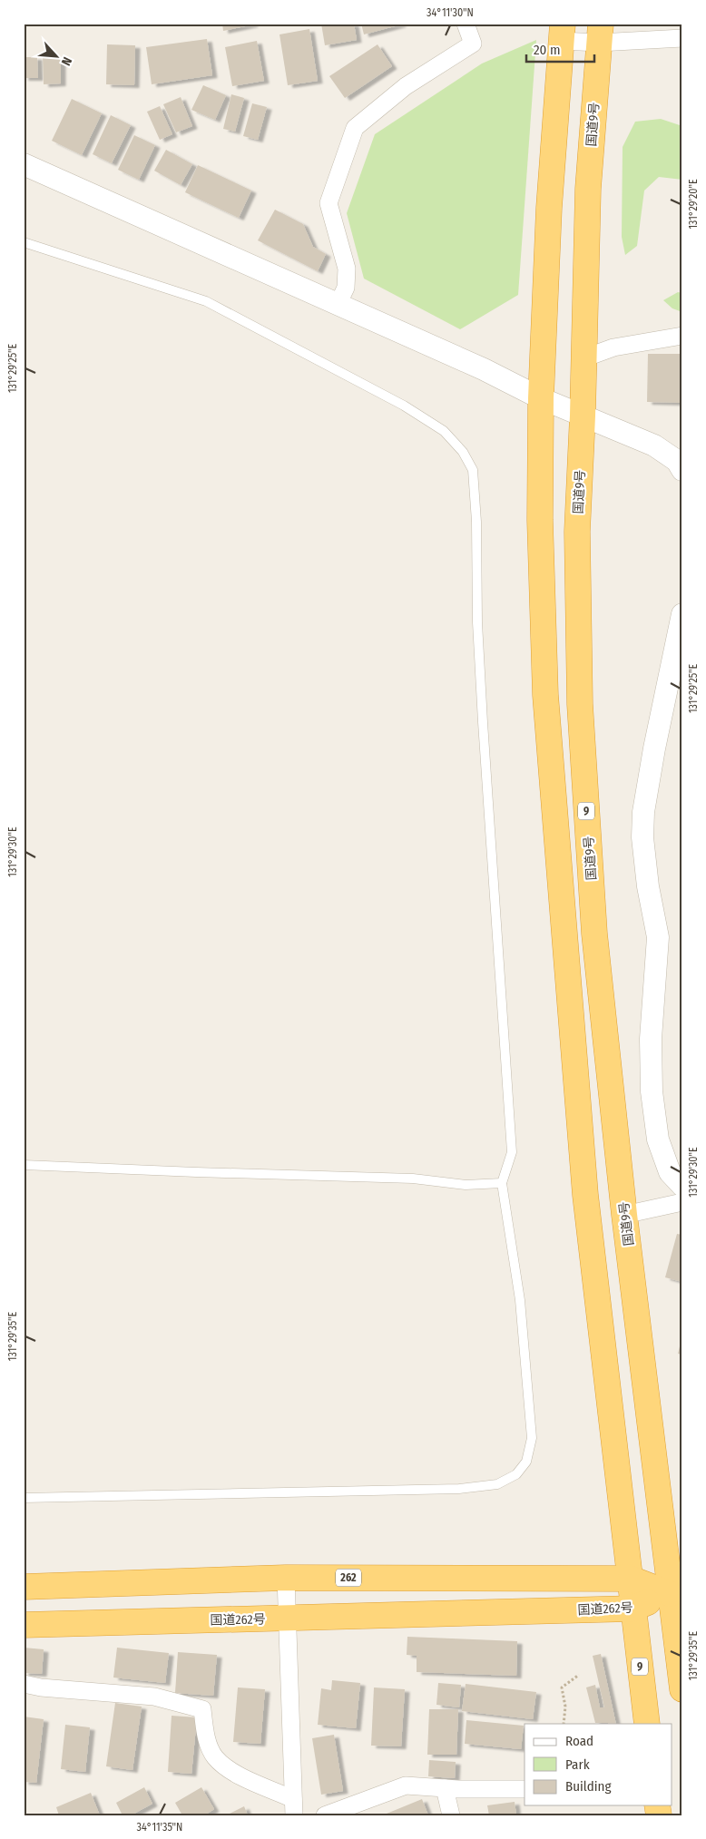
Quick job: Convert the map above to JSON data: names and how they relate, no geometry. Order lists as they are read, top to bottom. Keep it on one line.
{"streets":{"highway":["国道9号","9","262","国道262号"]},"crossings":[["国道9号","262"],["国道9号","国道262号"],["9","262"],["9","国道262号"],["262","国道262号"]],"legend":["Road","Park","Building"],"scale_bar":"20 m","north":"bottom right","coordinates":["34°11'30\"N","131°29'20\"E","131°29'25\"E","131°29'30\"E","131°29'35\"E","34°11'35\"N"]}
